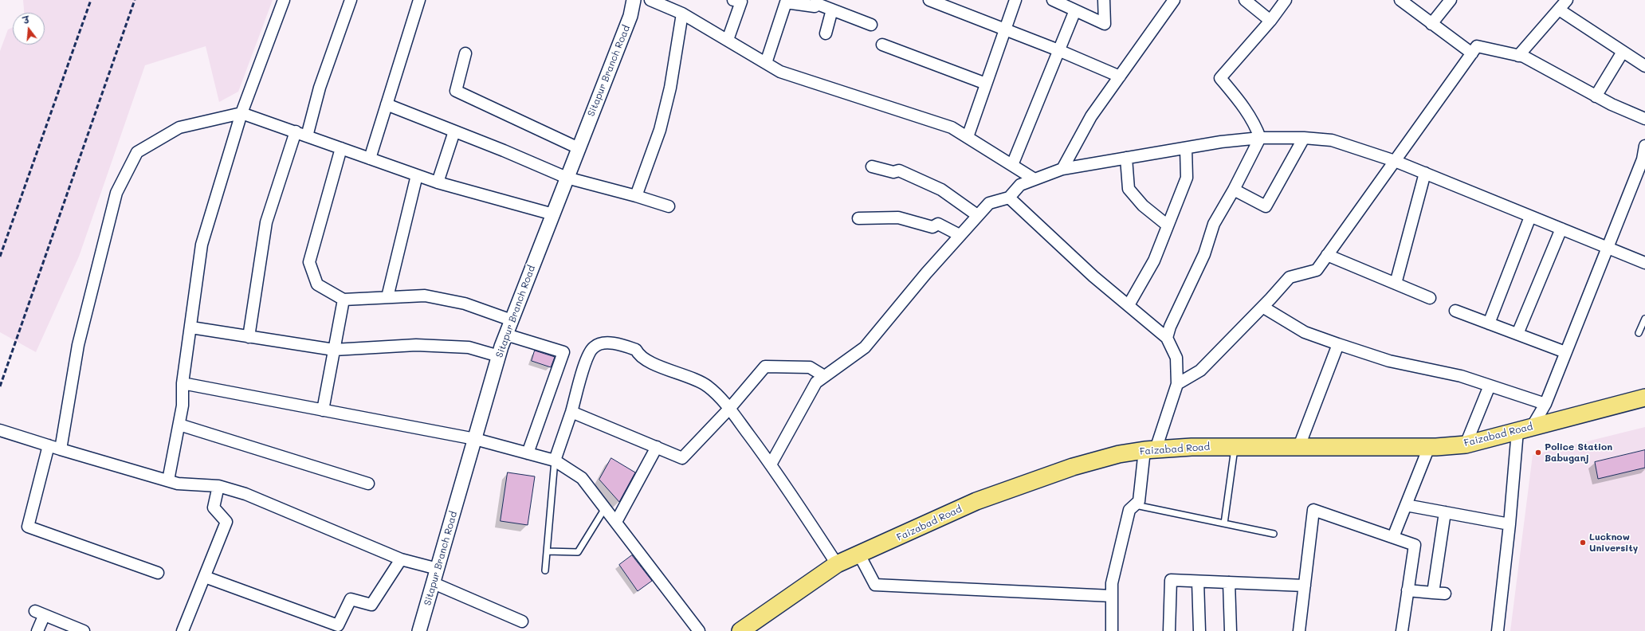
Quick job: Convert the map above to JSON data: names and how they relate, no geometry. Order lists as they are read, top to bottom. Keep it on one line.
{"streets":{"main road":["Faizabad Road"],"street":["Sitapur Branch Road"]},"places":["Police Station Babuganj","Lucknow University"],"north":"top"}
